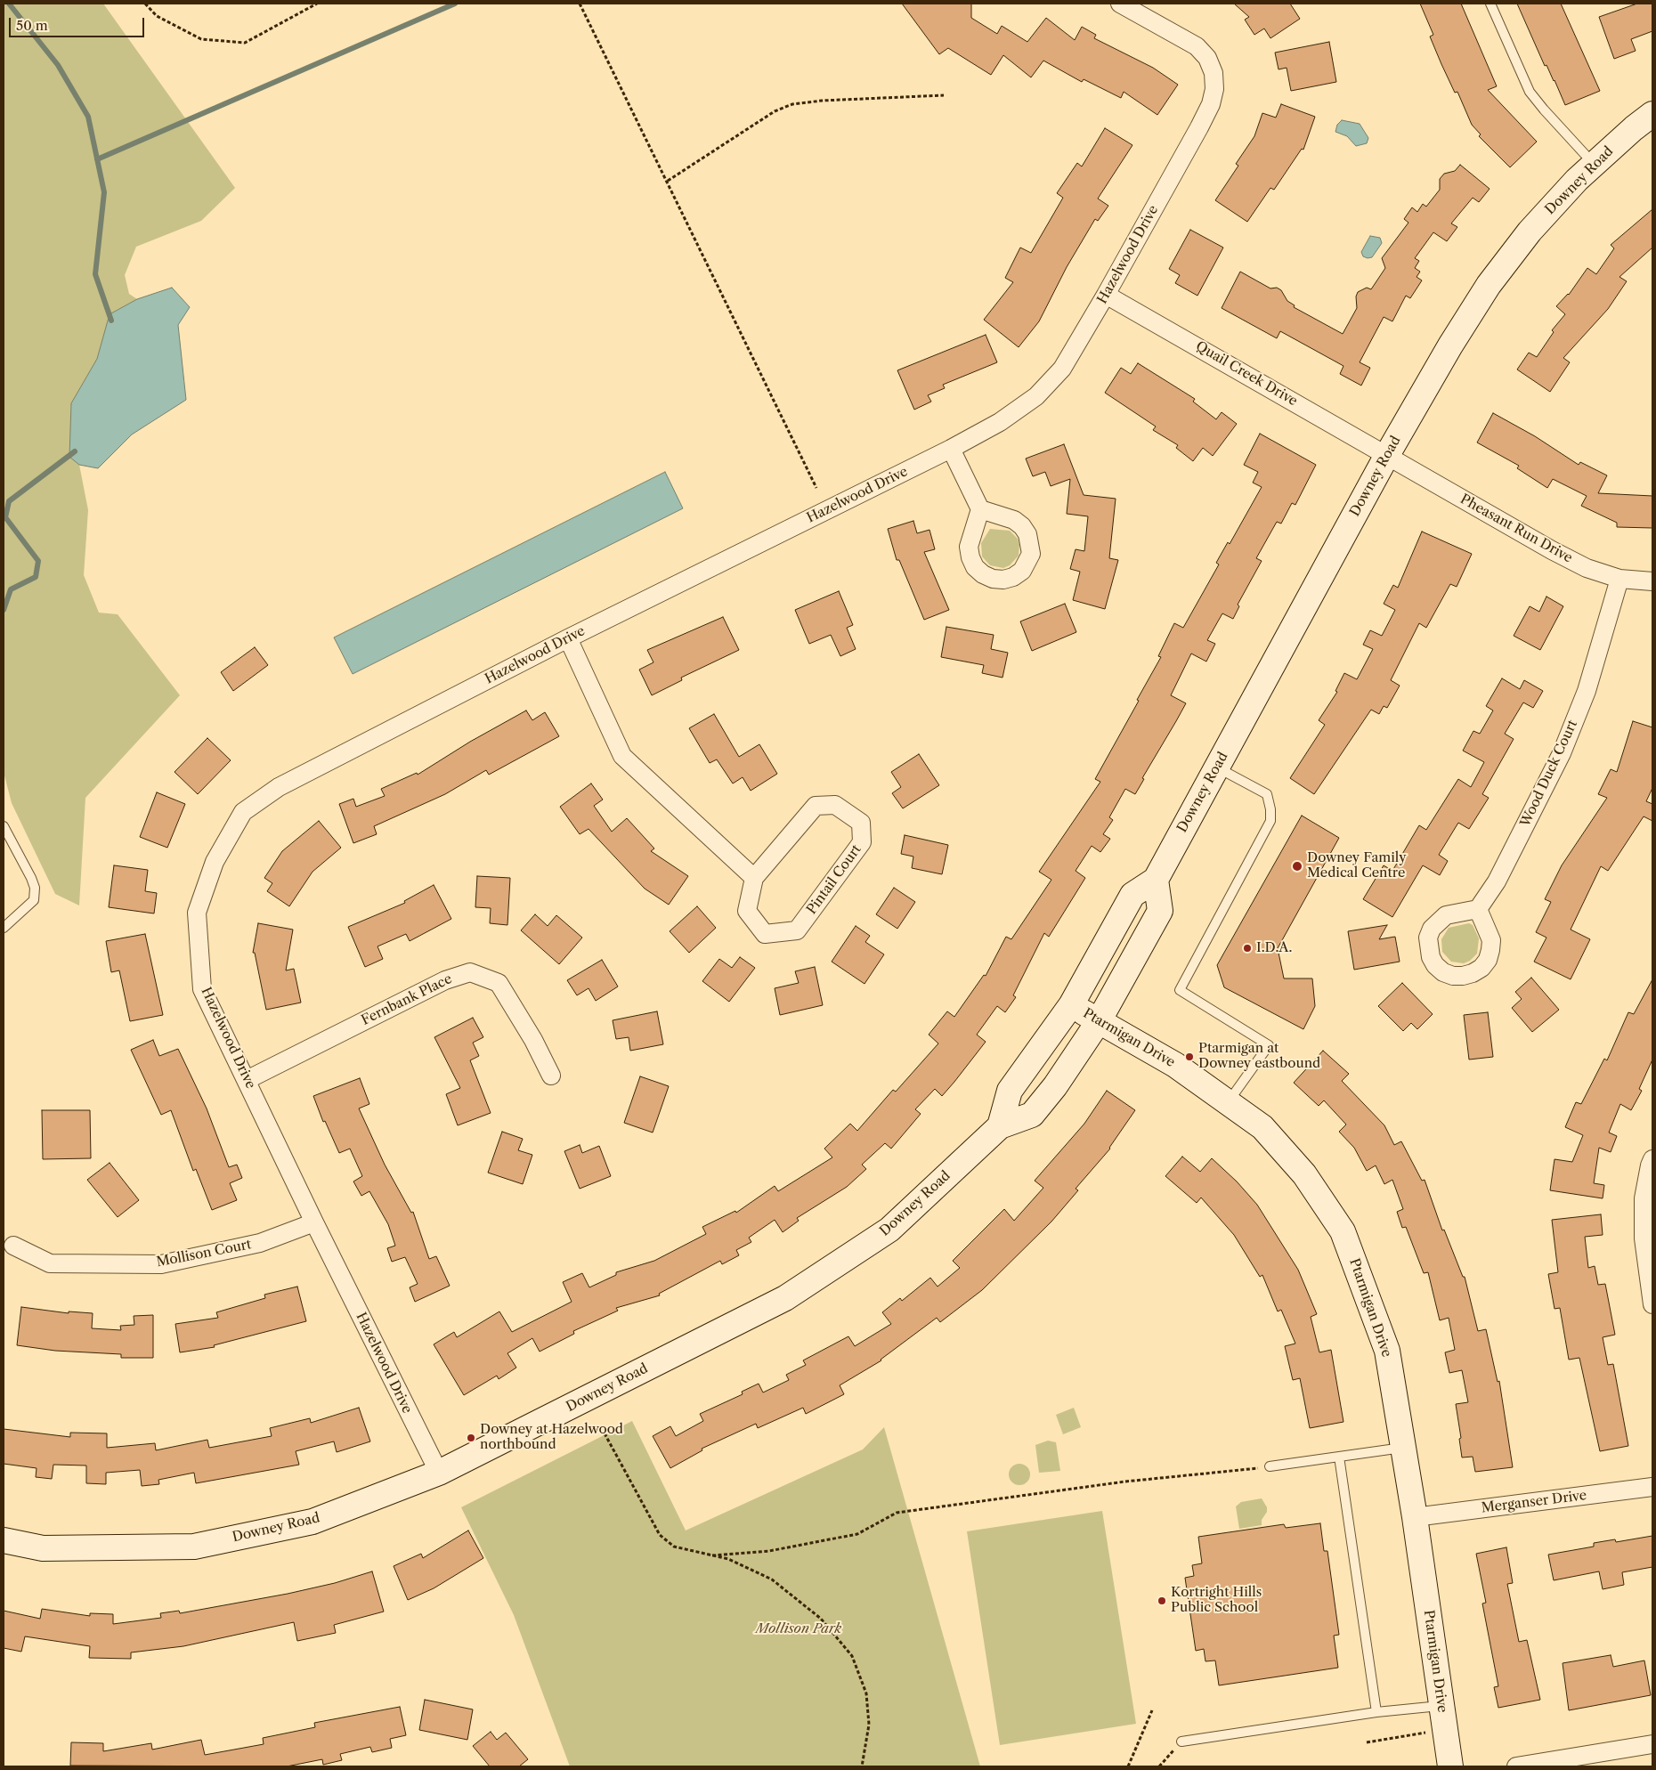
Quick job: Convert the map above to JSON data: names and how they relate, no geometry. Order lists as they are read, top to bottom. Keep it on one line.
{"streets":{"main road":["Downey Road","Ptarmigan Drive"],"street":["Hazelwood Drive","Quail Creek Drive","Pheasant Run Drive","Wood Duck Court","Pintail Court","Fernbank Place","Mollison Court","Merganser Drive"]},"crossings":[["Downey Road","Hazelwood Drive"],["Downey Road","Quail Creek Drive"],["Downey Road","Pheasant Run Drive"],["Downey Road","Ptarmigan Drive"],["Hazelwood Drive","Quail Creek Drive"],["Hazelwood Drive","Fernbank Place"],["Hazelwood Drive","Mollison Court"],["Quail Creek Drive","Pheasant Run Drive"],["Pheasant Run Drive","Wood Duck Court"],["Ptarmigan Drive","Merganser Drive"]],"parks":["Mollison Park"],"places":["Downey Family Medical Centre","I.D.A.","Ptarmigan at Downey eastbound","Downey at Hazelwood northbound","Kortright Hills Public School"],"scale_bar":"50 m"}
